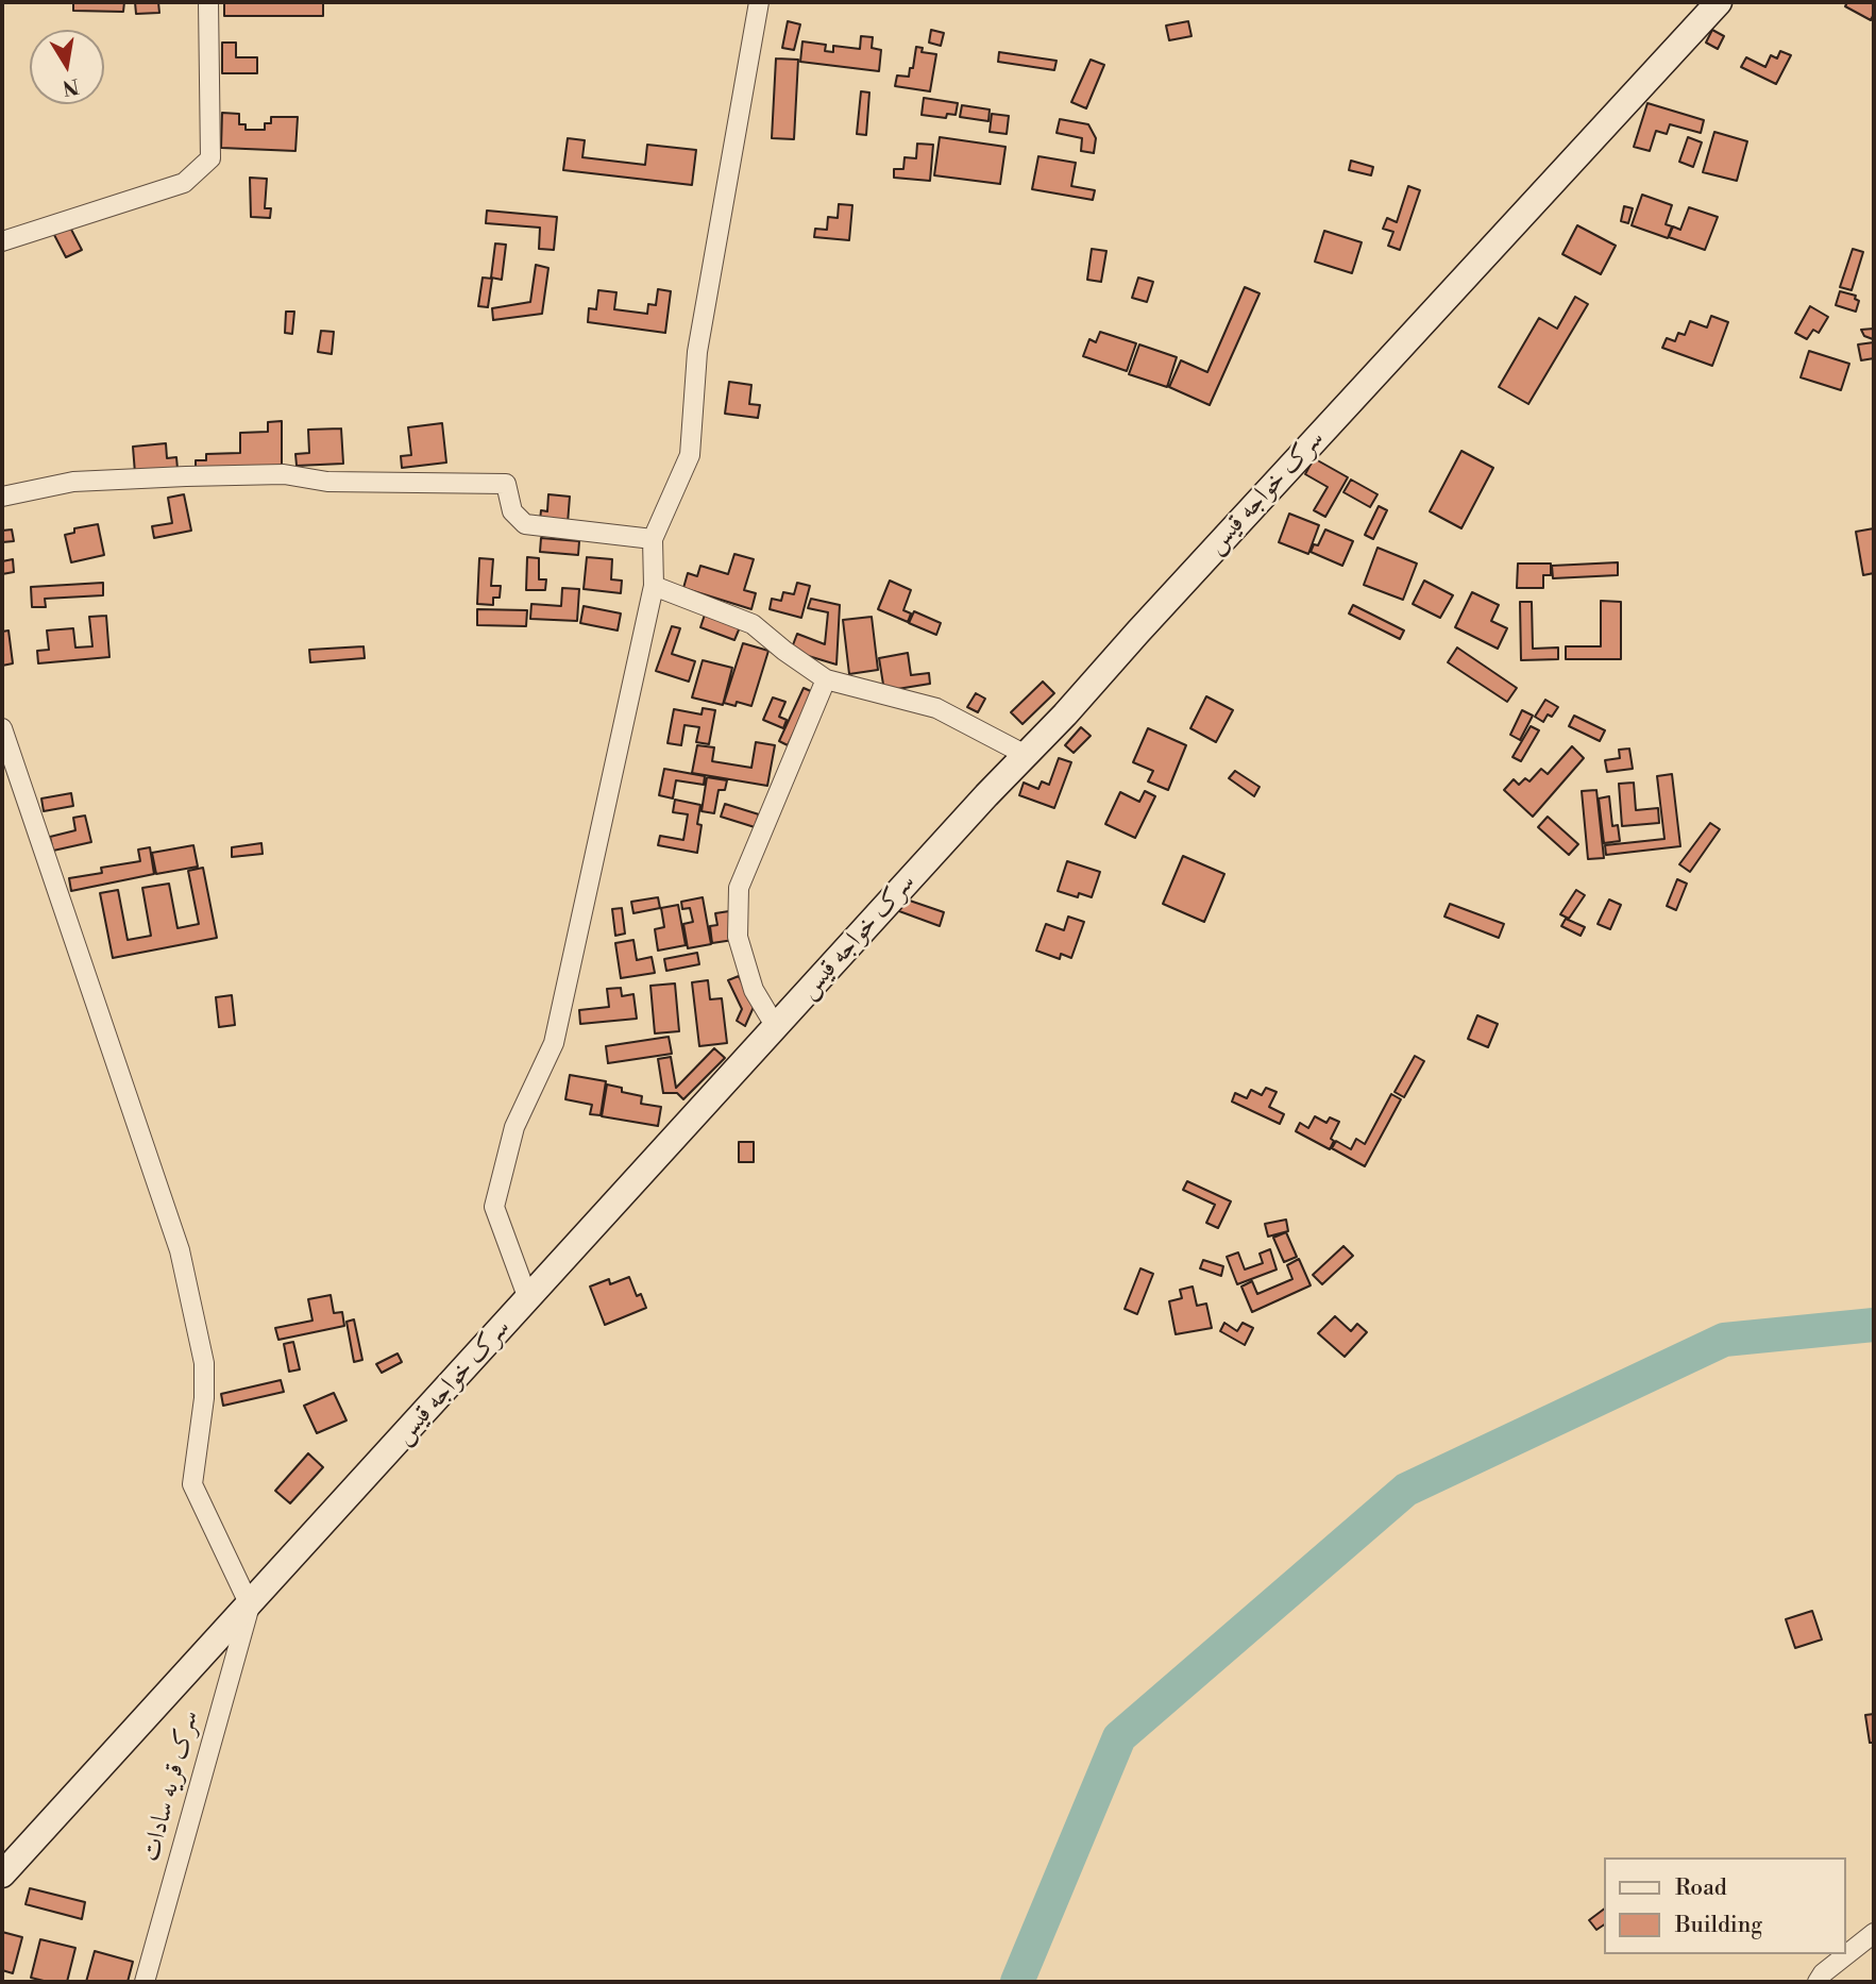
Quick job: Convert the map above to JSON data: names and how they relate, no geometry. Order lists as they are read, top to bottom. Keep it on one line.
{"streets":{"street":["سرک خواجه قیس","سرک قریه سادات"]},"crossings":[["سرک خواجه قیس","سرک قریه سادات"]],"legend":["Road","Building"],"north":"bottom"}
